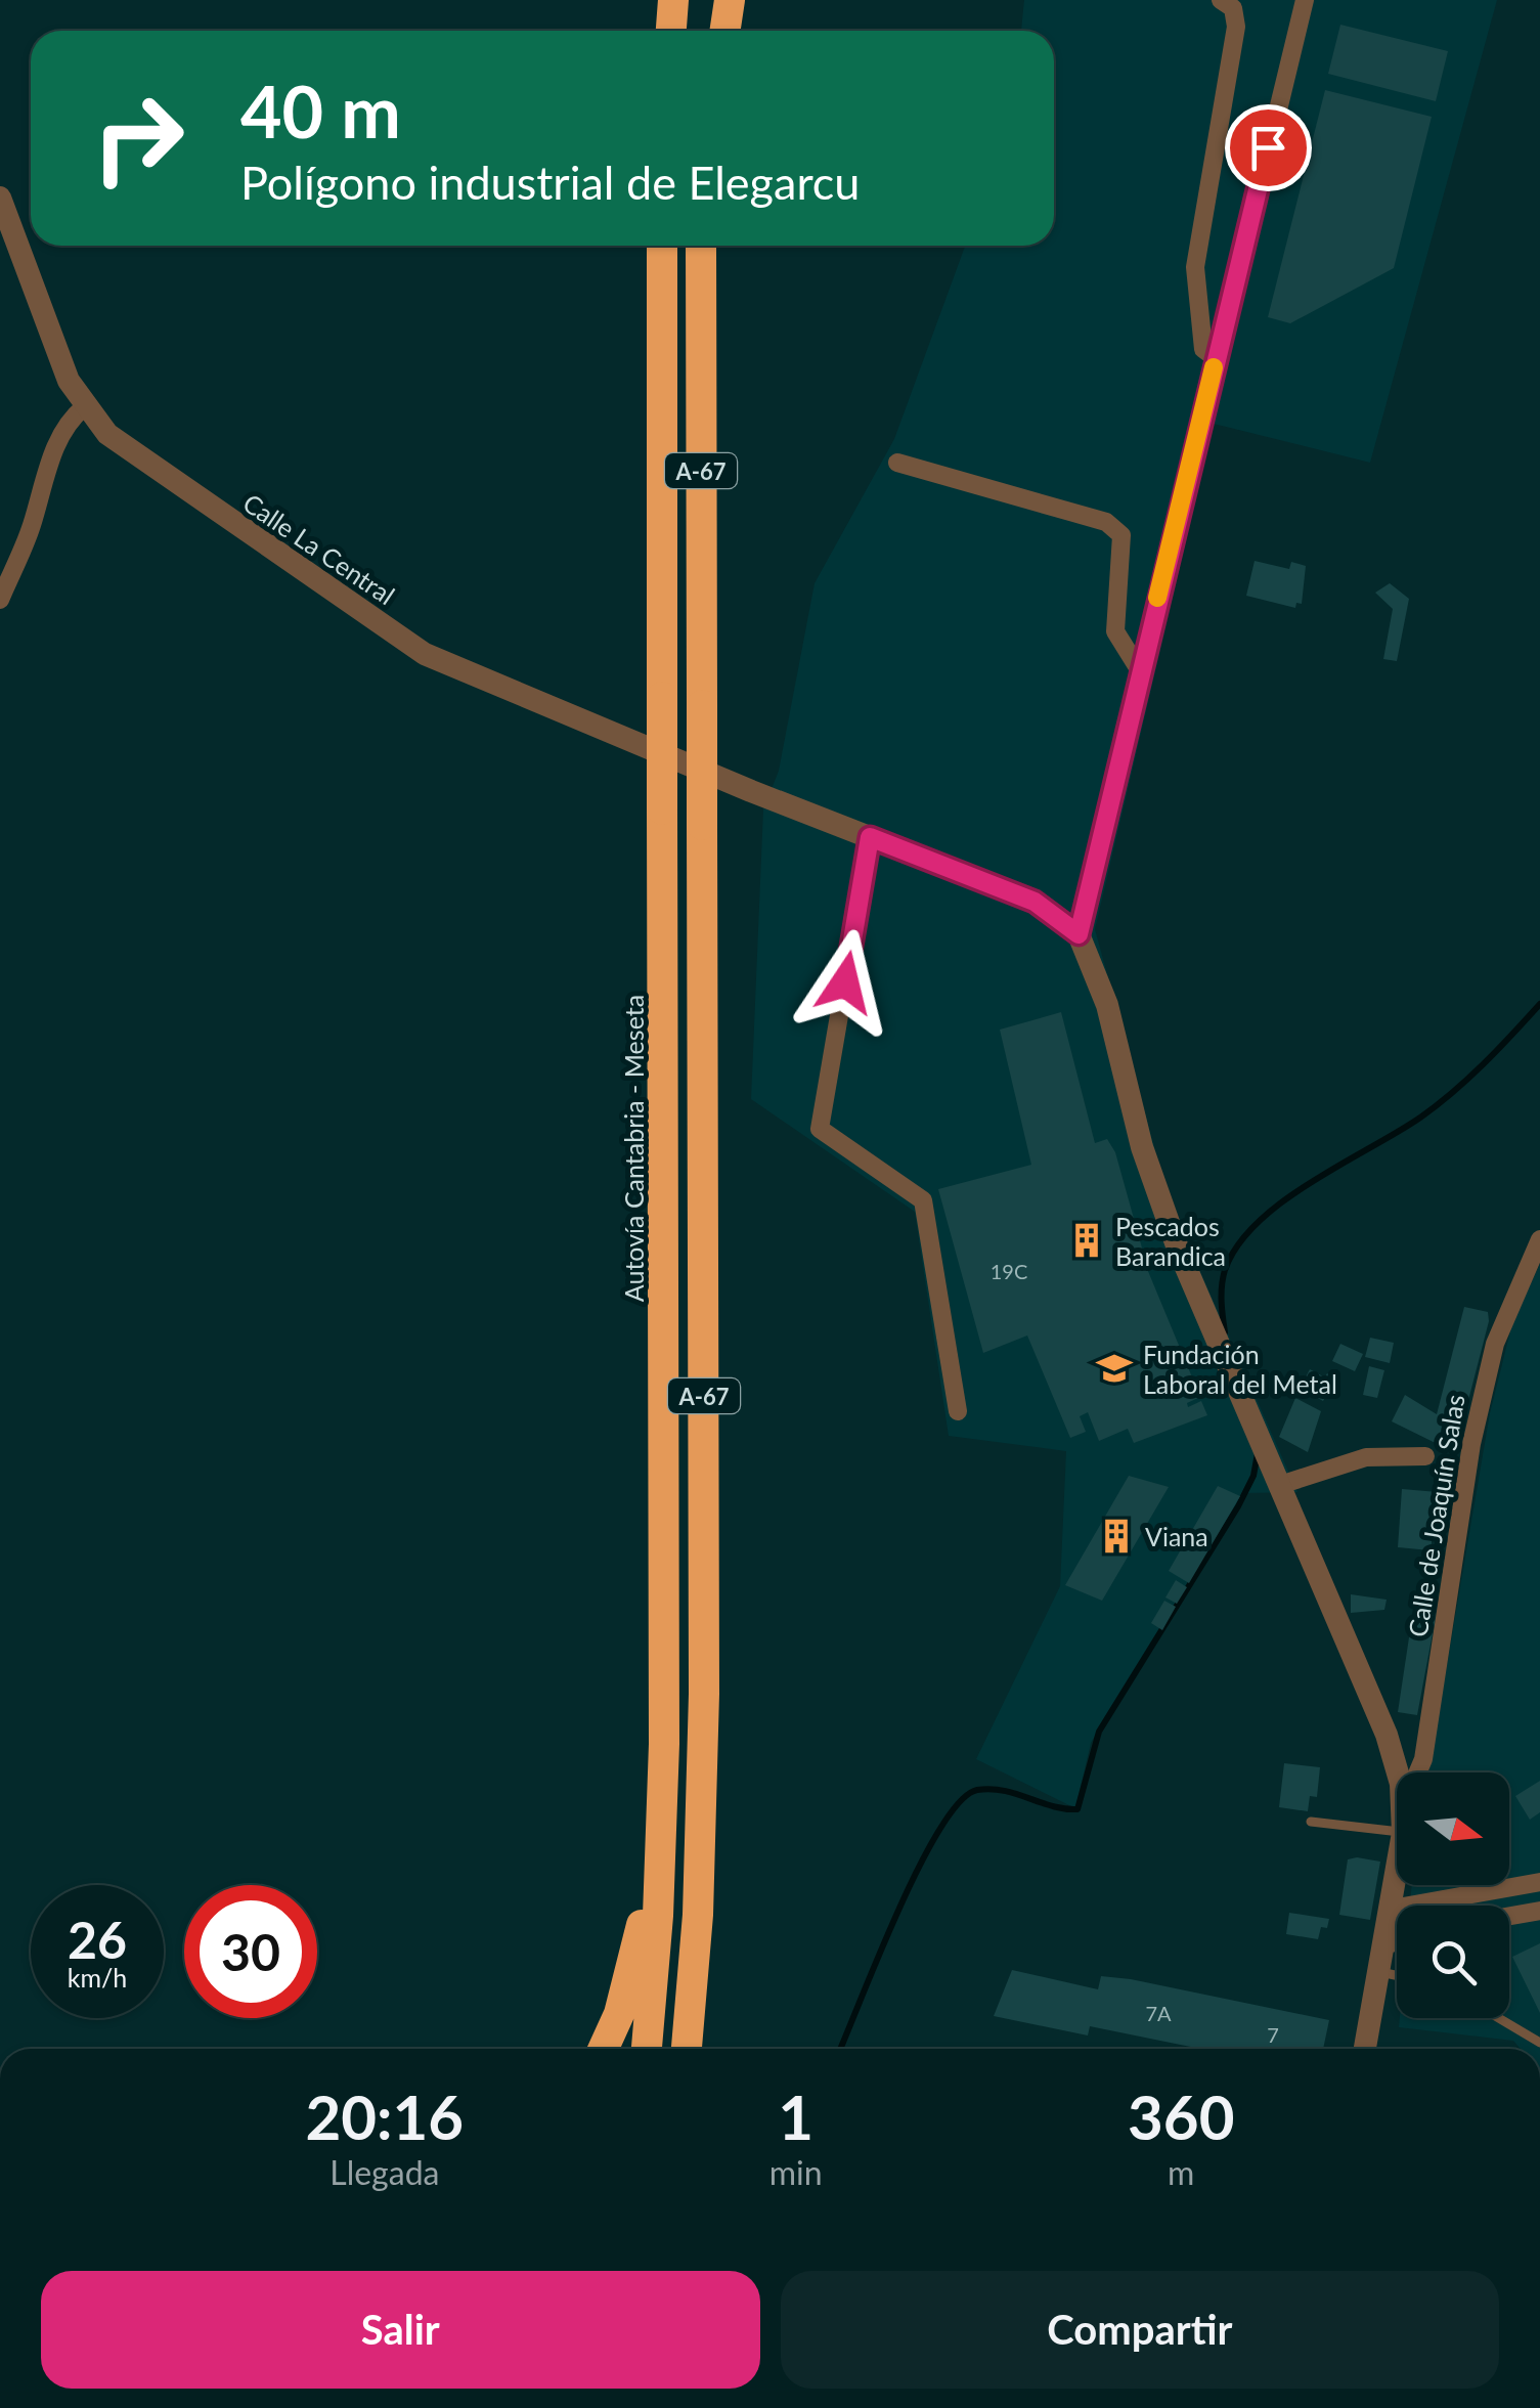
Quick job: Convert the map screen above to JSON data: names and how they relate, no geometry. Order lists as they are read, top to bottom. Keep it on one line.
{"streets":{"highway":["A-67","Autovía Cantabria - Meseta"],"street":["Calle La Central","Calle de Joaquín Salas"]},"places":{"building":["Pescados Barandica","Viana"],"school or university":["Fundación Laboral del Metal"]},"house_numbers":["19C","7A","7"],"north":"right","page":{"turn":["40 m","Polígono industrial de Elegarcu"],"speed":"26 km/h","limit":"30","eta":["20:16","Llegada","1","min","360","m"],"buttons":["Salir","Compartir"]}}
